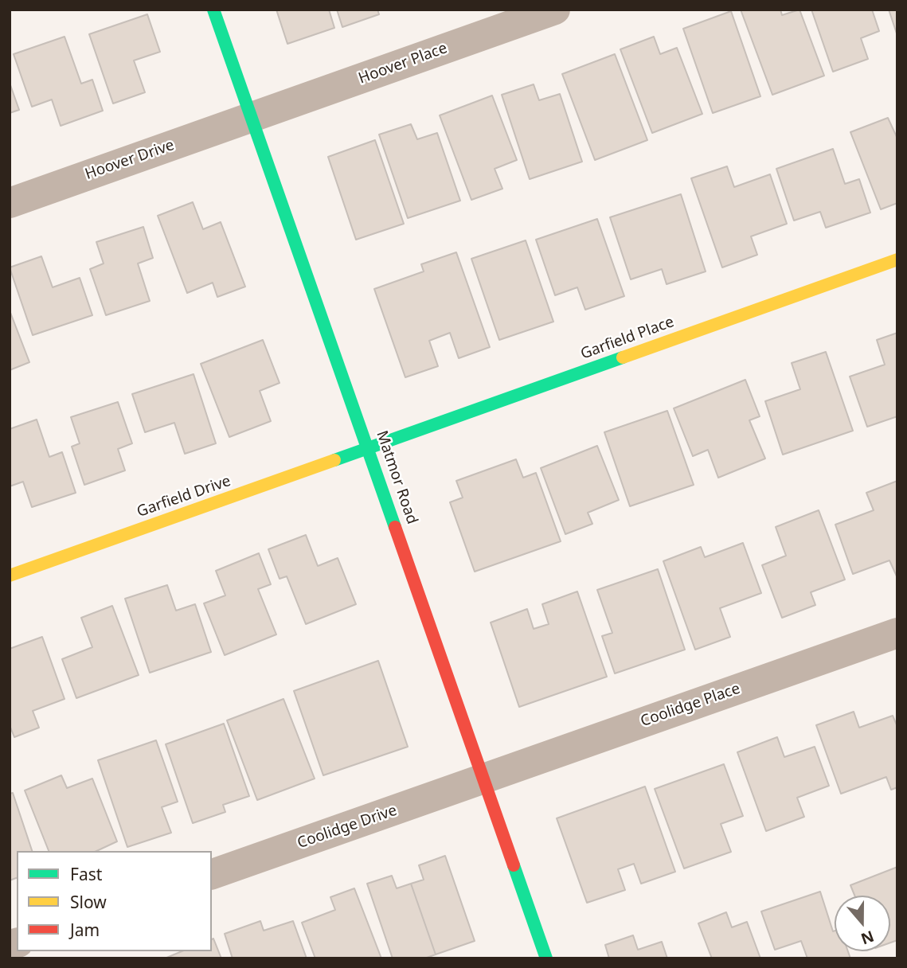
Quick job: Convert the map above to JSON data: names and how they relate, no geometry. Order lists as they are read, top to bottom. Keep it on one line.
{"streets":{"street":["Hoover Place","Hoover Drive","Garfield Place","Matmor Road","Garfield Drive","Coolidge Place","Coolidge Drive"]},"crossings":[["Hoover Place","Hoover Drive"],["Hoover Place","Matmor Road"],["Hoover Drive","Matmor Road"],["Garfield Place","Matmor Road"],["Garfield Place","Garfield Drive"],["Matmor Road","Garfield Drive"],["Matmor Road","Coolidge Place"],["Matmor Road","Coolidge Drive"],["Coolidge Place","Coolidge Drive"]],"legend":["Fast","Slow","Jam"],"north":"bottom"}
